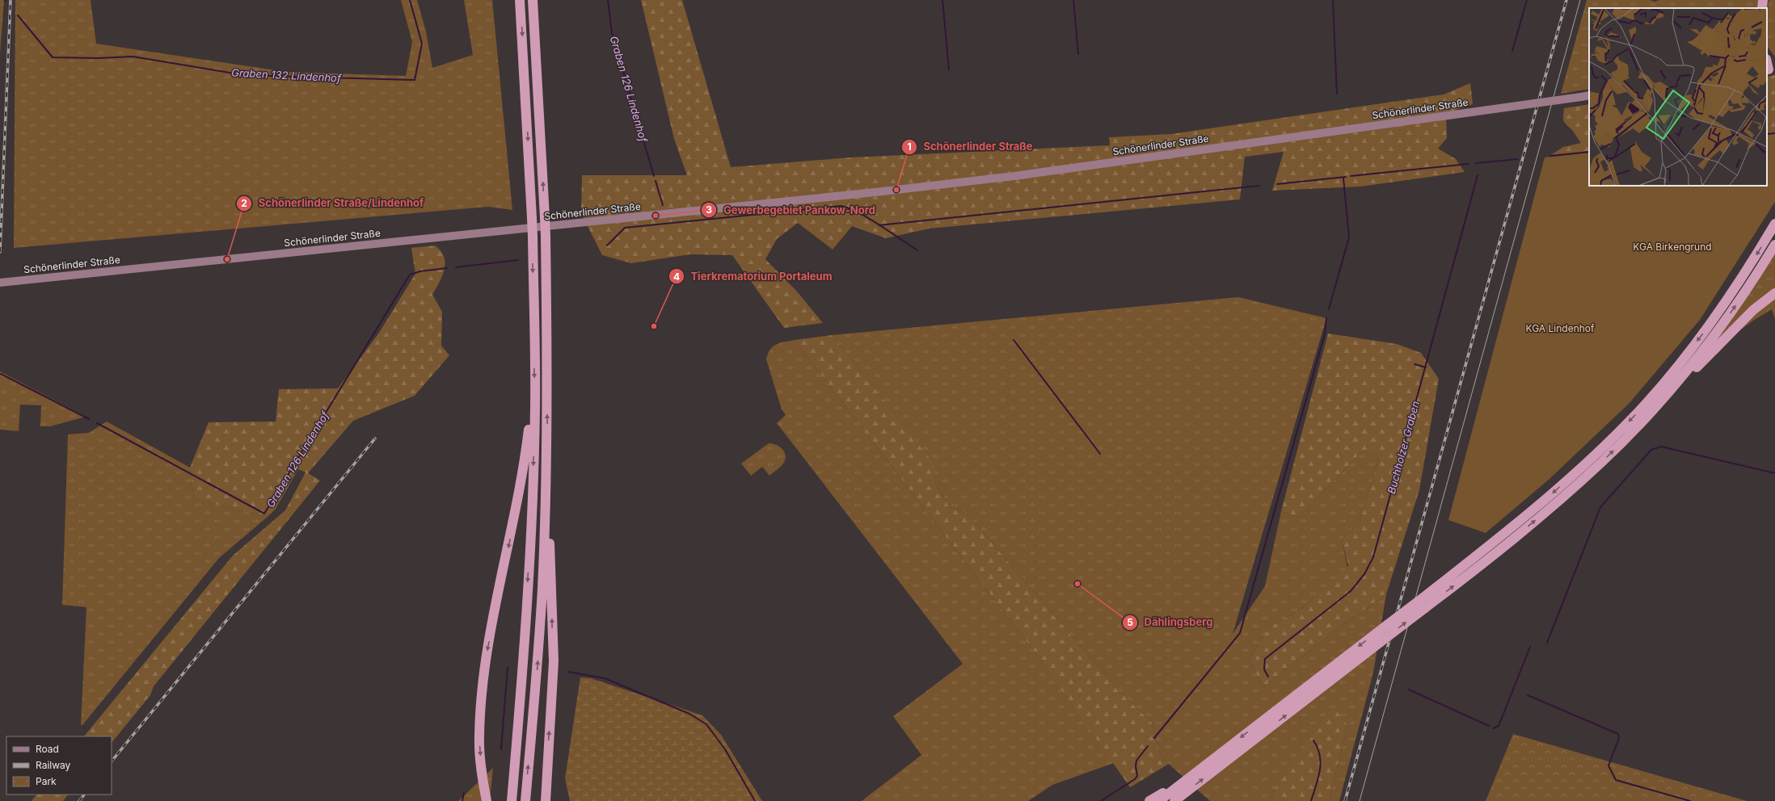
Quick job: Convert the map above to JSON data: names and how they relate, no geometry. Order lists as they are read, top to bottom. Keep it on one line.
{"streets":{"main road":["Schönerlinder Straße"]},"water":["Graben 132 Lindenhof","Graben 126 Lindenhof","Buchholzer Graben"],"parks":["KGA Birkengrund","KGA Lindenhof"],"places":["Schönerlinder Straße","Gewerbegebiet Pankow-Nord","Schönerlinder Straße/Lindenhof","Tierkrematorium Portaleum","Dählingsberg"],"legend":["Road","Railway","Park"]}
